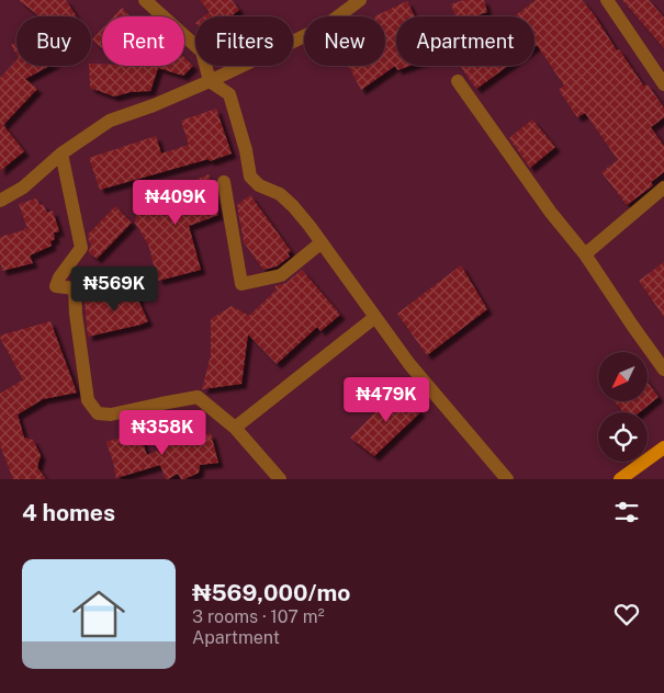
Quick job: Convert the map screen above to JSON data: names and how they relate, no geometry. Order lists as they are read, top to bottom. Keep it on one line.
{"north":"bottom left","page":{"chip":["Buy","Rent","Filters","New","Apartment"],"price":["₦409K","₦569K","₦479K","₦358K"],"heading":"4 homes","list":[{"name":"₦569,000/mo","note":"3 rooms · 107 m² · Apartment"}]}}
